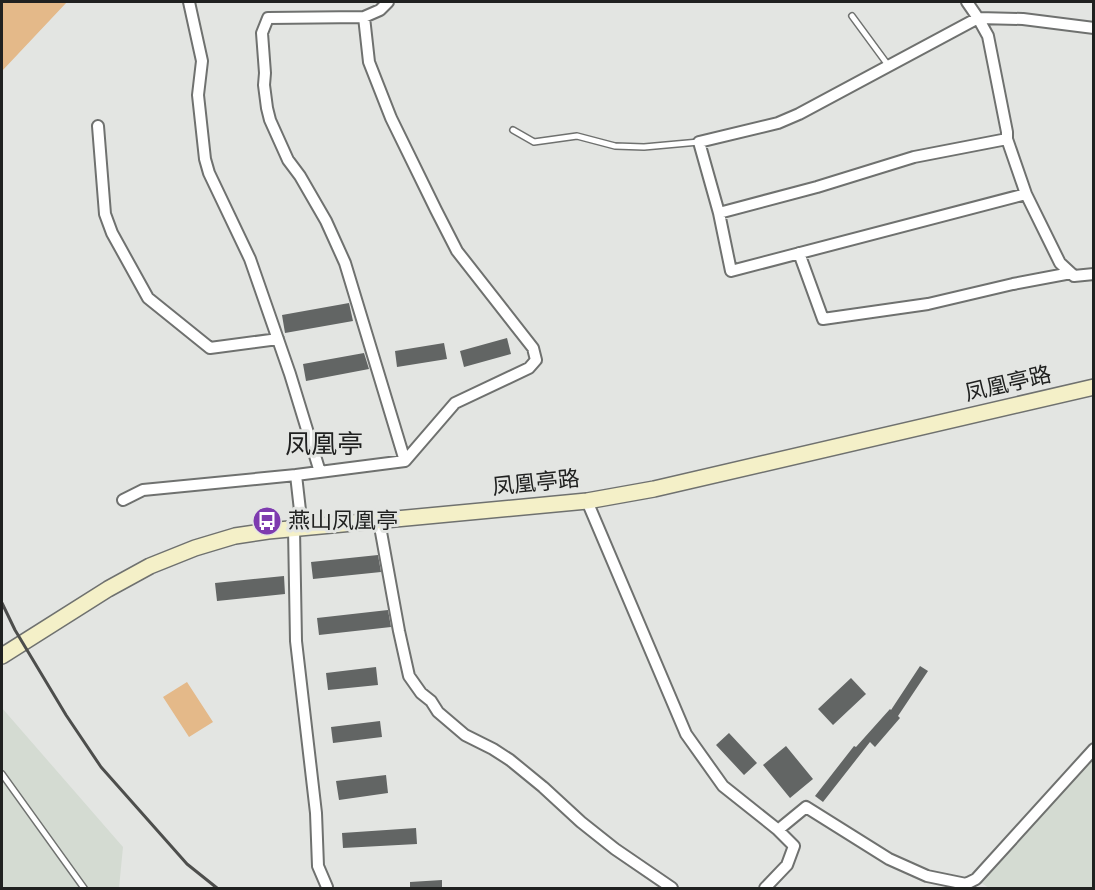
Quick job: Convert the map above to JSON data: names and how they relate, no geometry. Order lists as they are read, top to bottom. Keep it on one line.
{"streets":{"street":["凤凰亭路"]},"districts":["凤凰亭"],"places":{"bus stop":["燕山凤凰亭"]}}
